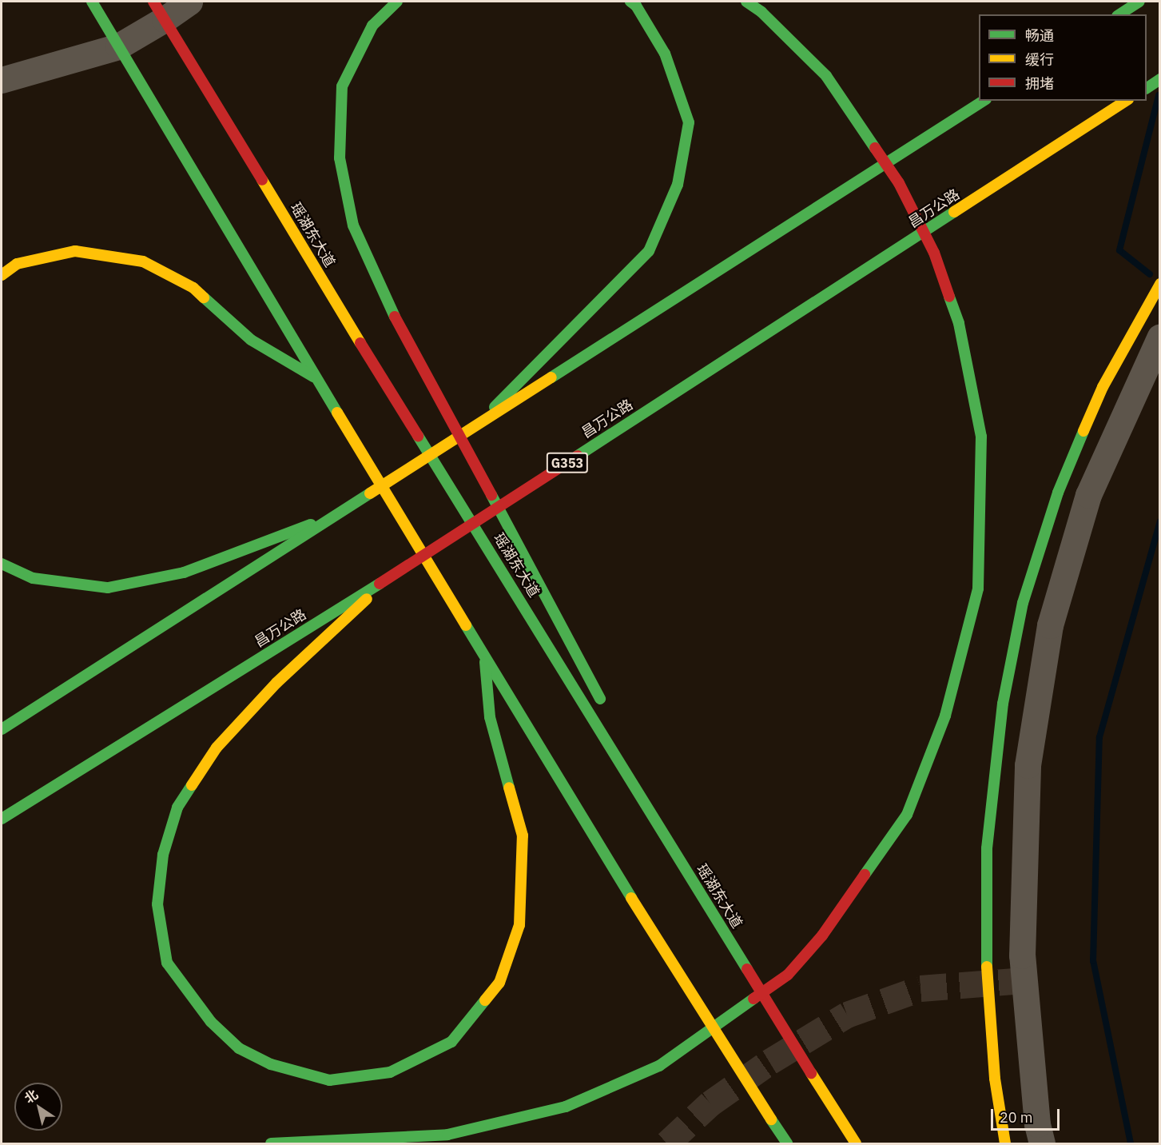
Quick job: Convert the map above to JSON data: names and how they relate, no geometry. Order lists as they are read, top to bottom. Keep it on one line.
{"streets":{"main road":["昌万公路","瑶湖东大道","G353"]},"legend":["畅通","缓行","拥堵"],"scale_bar":"20 m","north":"top left"}
